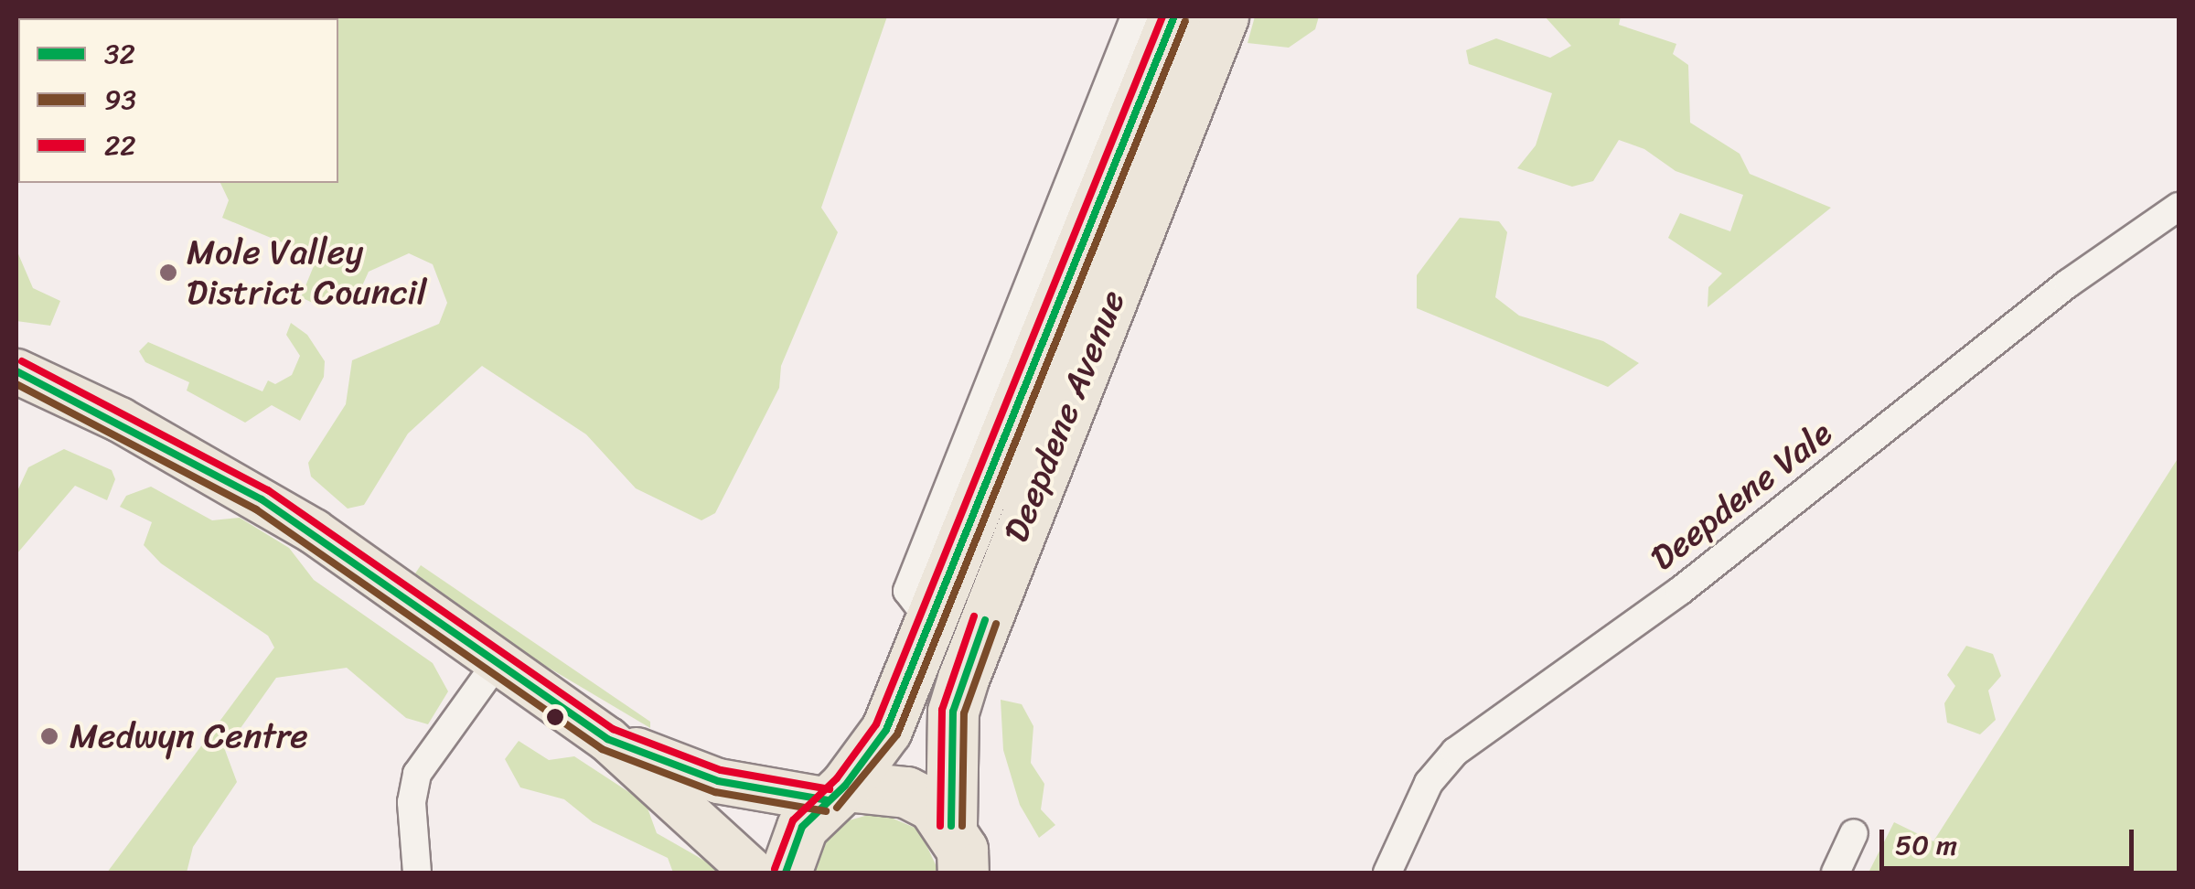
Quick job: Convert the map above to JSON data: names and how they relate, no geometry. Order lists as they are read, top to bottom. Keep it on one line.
{"streets":{"highway":["Deepdene Avenue"],"street":["Deepdene Vale"]},"places":["Mole Valley District Council","Medwyn Centre"],"lines":["transit line 32","transit line 22","transit line 93"],"legend":["32","93","22"],"scale_bar":"50 m"}
